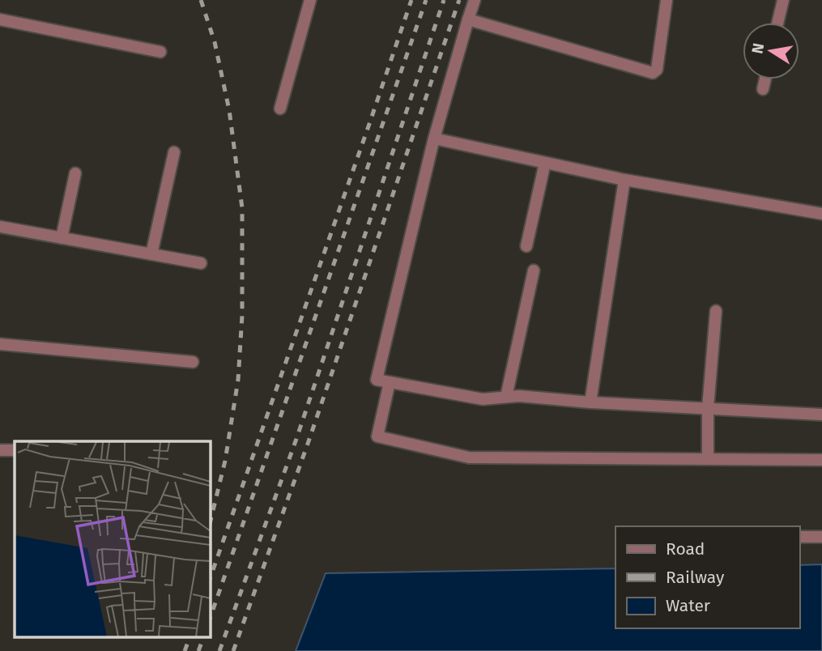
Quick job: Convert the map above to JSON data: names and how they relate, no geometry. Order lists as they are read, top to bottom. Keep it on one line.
{"legend":["Road","Railway","Water"],"north":"left"}
